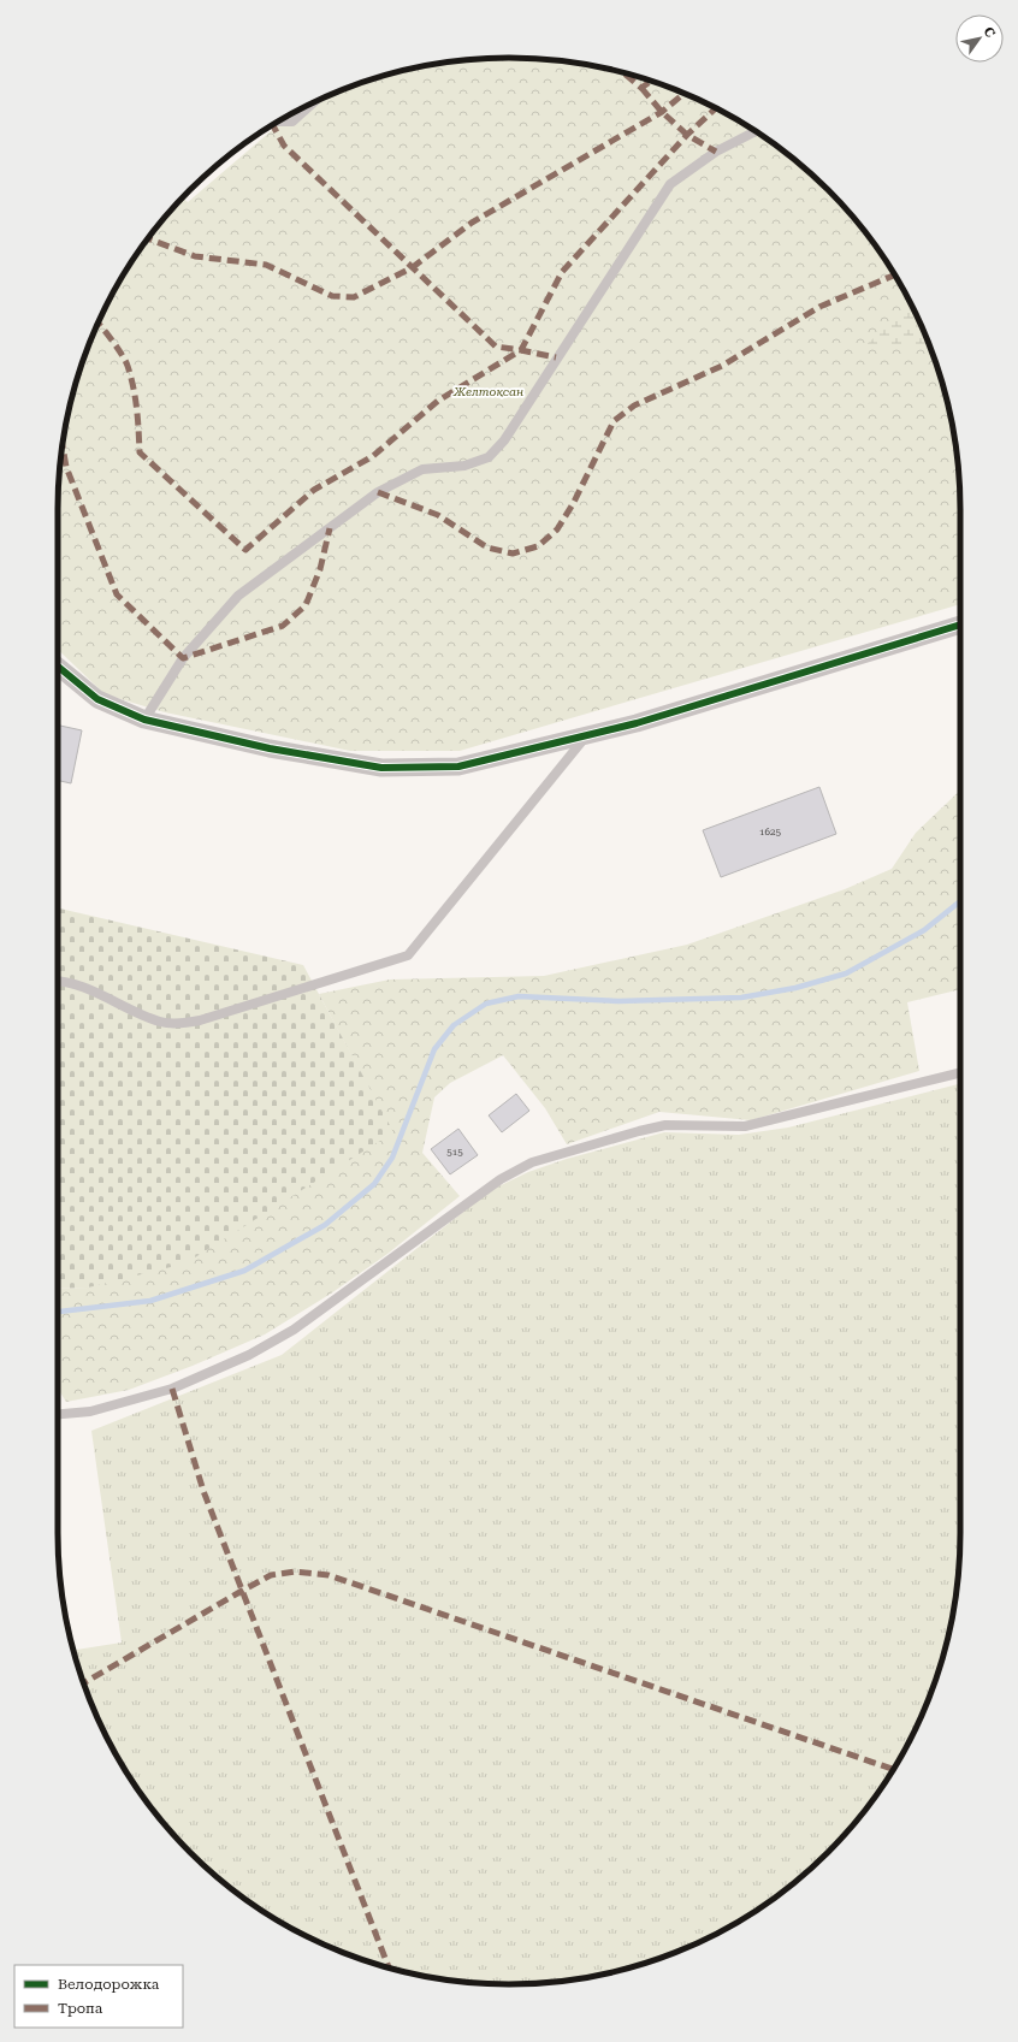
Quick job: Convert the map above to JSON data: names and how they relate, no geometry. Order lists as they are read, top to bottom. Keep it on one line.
{"parks":["Желтоқсан"],"house_numbers":["1625","515"],"legend":["Велодорожка","Тропа"],"north":"top right"}
